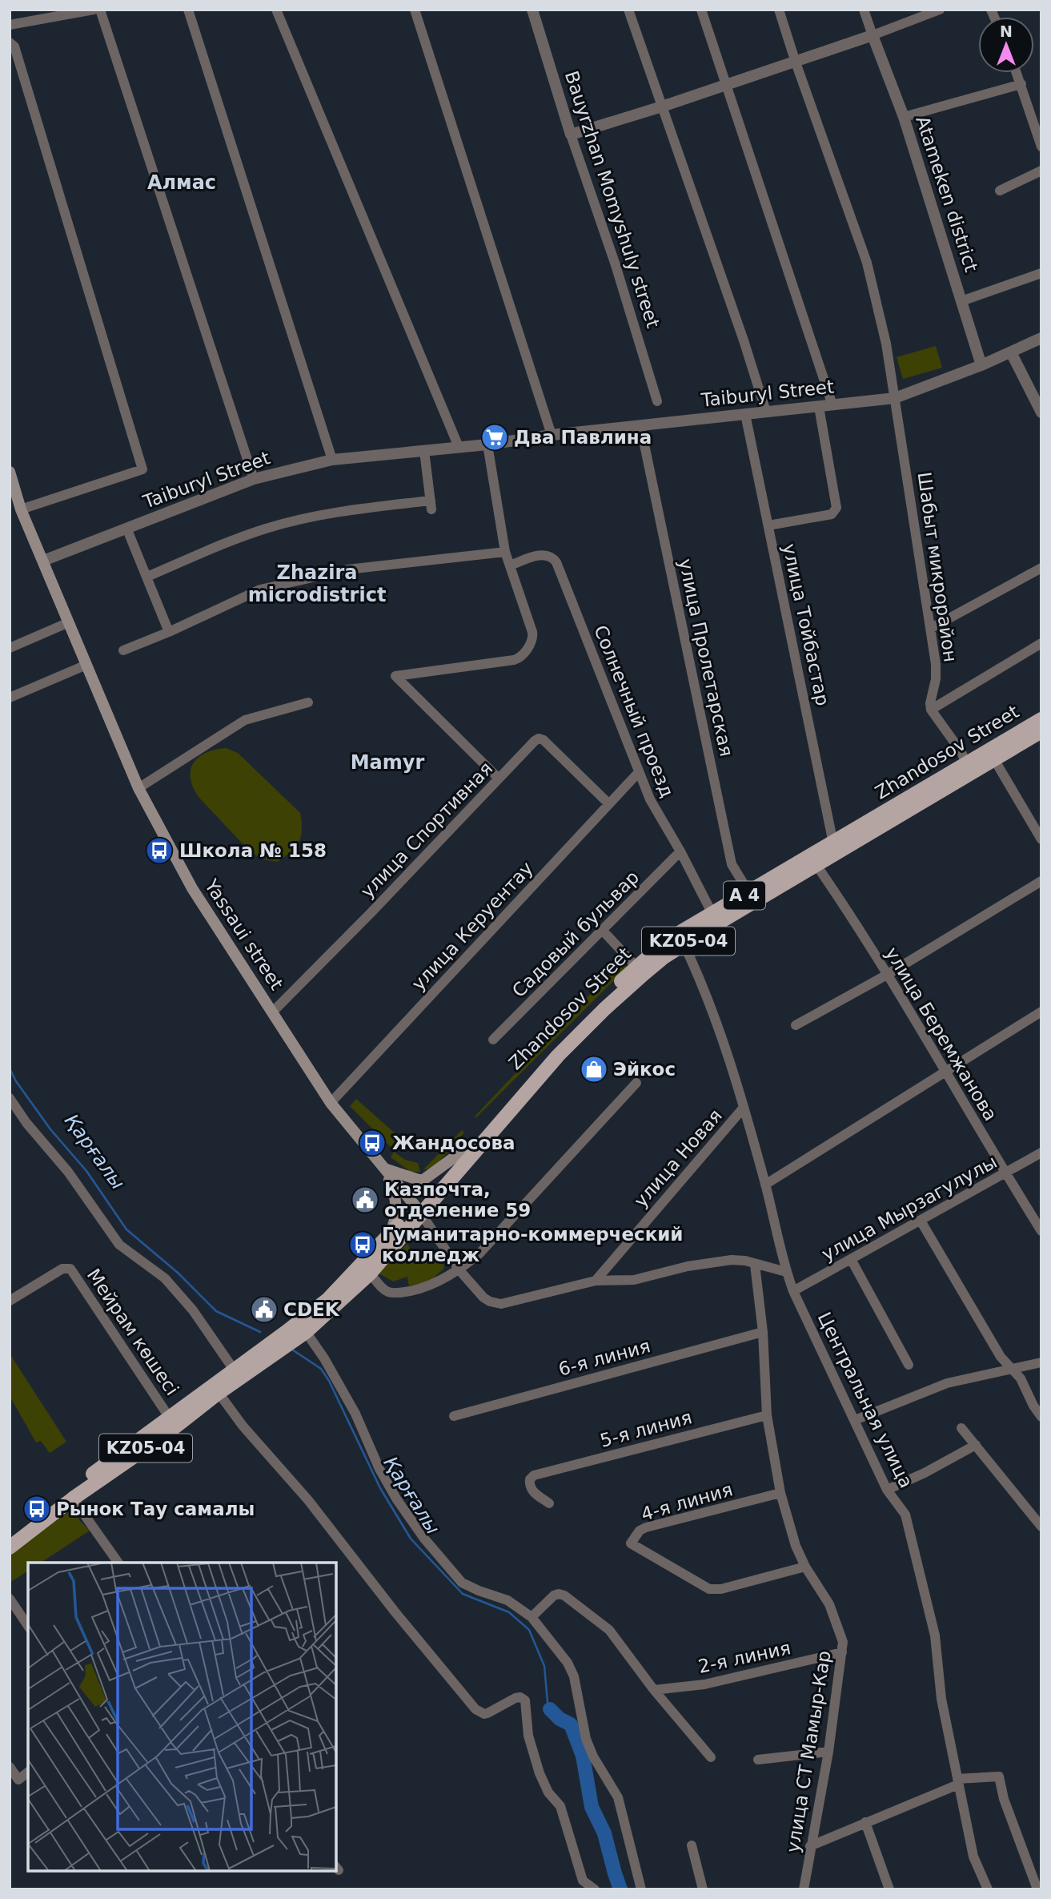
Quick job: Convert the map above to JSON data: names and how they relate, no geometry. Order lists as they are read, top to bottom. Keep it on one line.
{"streets":{"main road":["Zhandosov Street","А 4","Yassaui street","KZ05-04"],"street":["Atameken district","Bauyrzhan Momyshuly street","Taiburyl Street","Шабыт микрорайон","улица Тойбастар","улица Пролетарская","Солнечный проезд","улица Спортивная","улица Керуентау","Садовый бульвар","улица Беремжанова","улица Новая","улица Мырзагулулы","Мейрам көшесі","6-я линия","Центральная улица","5-я линия","4-я линия","2-я линия","улица СТ Мамыр-Кар"]},"crossings":[["Atameken district","Taiburyl Street"],["Taiburyl Street","Шабыт микрорайон"],["Taiburyl Street","улица Тойбастар"],["Taiburyl Street","улица Пролетарская"],["Taiburyl Street","Yassaui street"],["улица Тойбастар","Zhandosov Street"],["улица Пролетарская","Zhandosov Street"],["Солнечный проезд","Zhandosov Street"],["Солнечный проезд","улица Керуентау"],["Солнечный проезд","Садовый бульвар"],["Zhandosov Street","Yassaui street"],["Zhandosov Street","KZ05-04"],["Zhandosov Street","улица Беремжанова"],["Zhandosov Street","Центральная улица"],["улица Спортивная","улица Керуентау"],["улица Спортивная","Yassaui street"],["улица Керуентау","Yassaui street"],["Yassaui street","KZ05-04"],["KZ05-04","Мейрам көшесі"],["улица Беремжанова","улица Мырзагулулы"],["улица Новая","Центральная улица"],["улица Мырзагулулы","Центральная улица"],["6-я линия","улица СТ Мамыр-Кар"],["5-я линия","улица СТ Мамыр-Кар"],["4-я линия","улица СТ Мамыр-Кар"],["2-я линия","улица СТ Мамыр-Кар"]],"districts":["Алмас","Zhazira microdistrict","Mamyr"],"water":["Қарғалы"],"places":{"supermarket":["Два Павлина"],"bus stop":["Школа № 158","Жандосова","Гуманитарно-коммерческий колледж","Рынок Тау самалы"],"shop":["Эйкос"],"public building":["Казпочта, отделение 59","CDEK"]},"north":"top"}
